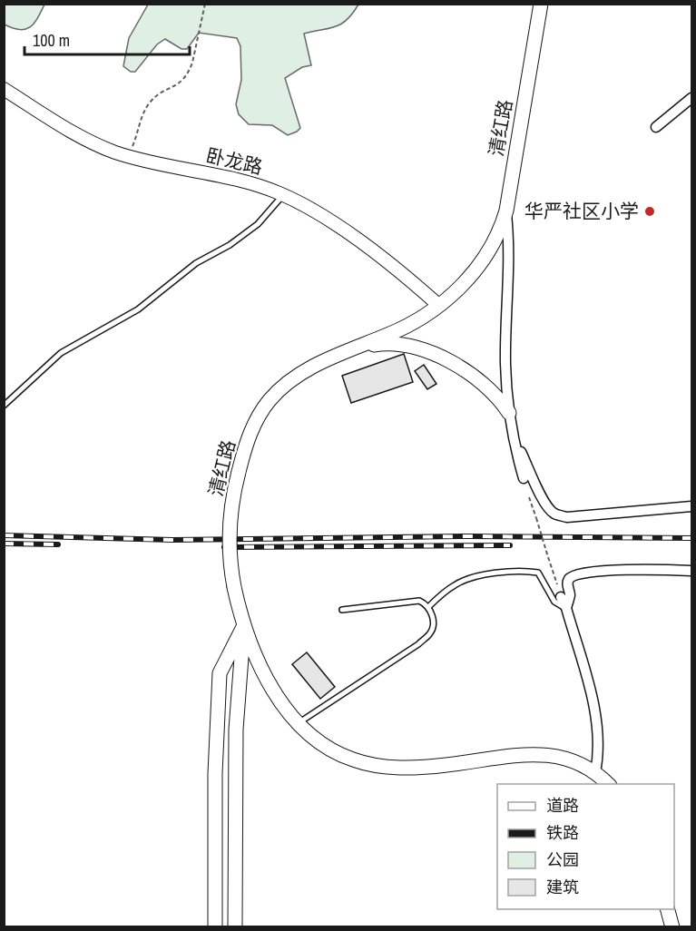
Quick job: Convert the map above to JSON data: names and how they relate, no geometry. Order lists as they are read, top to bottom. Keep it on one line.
{"streets":{"main road":["清红路"],"street":["卧龙路"]},"crossings":[["清红路","卧龙路"]],"places":["华严社区小学"],"legend":["道路","铁路","公园","建筑"],"scale_bar":"100 m"}
